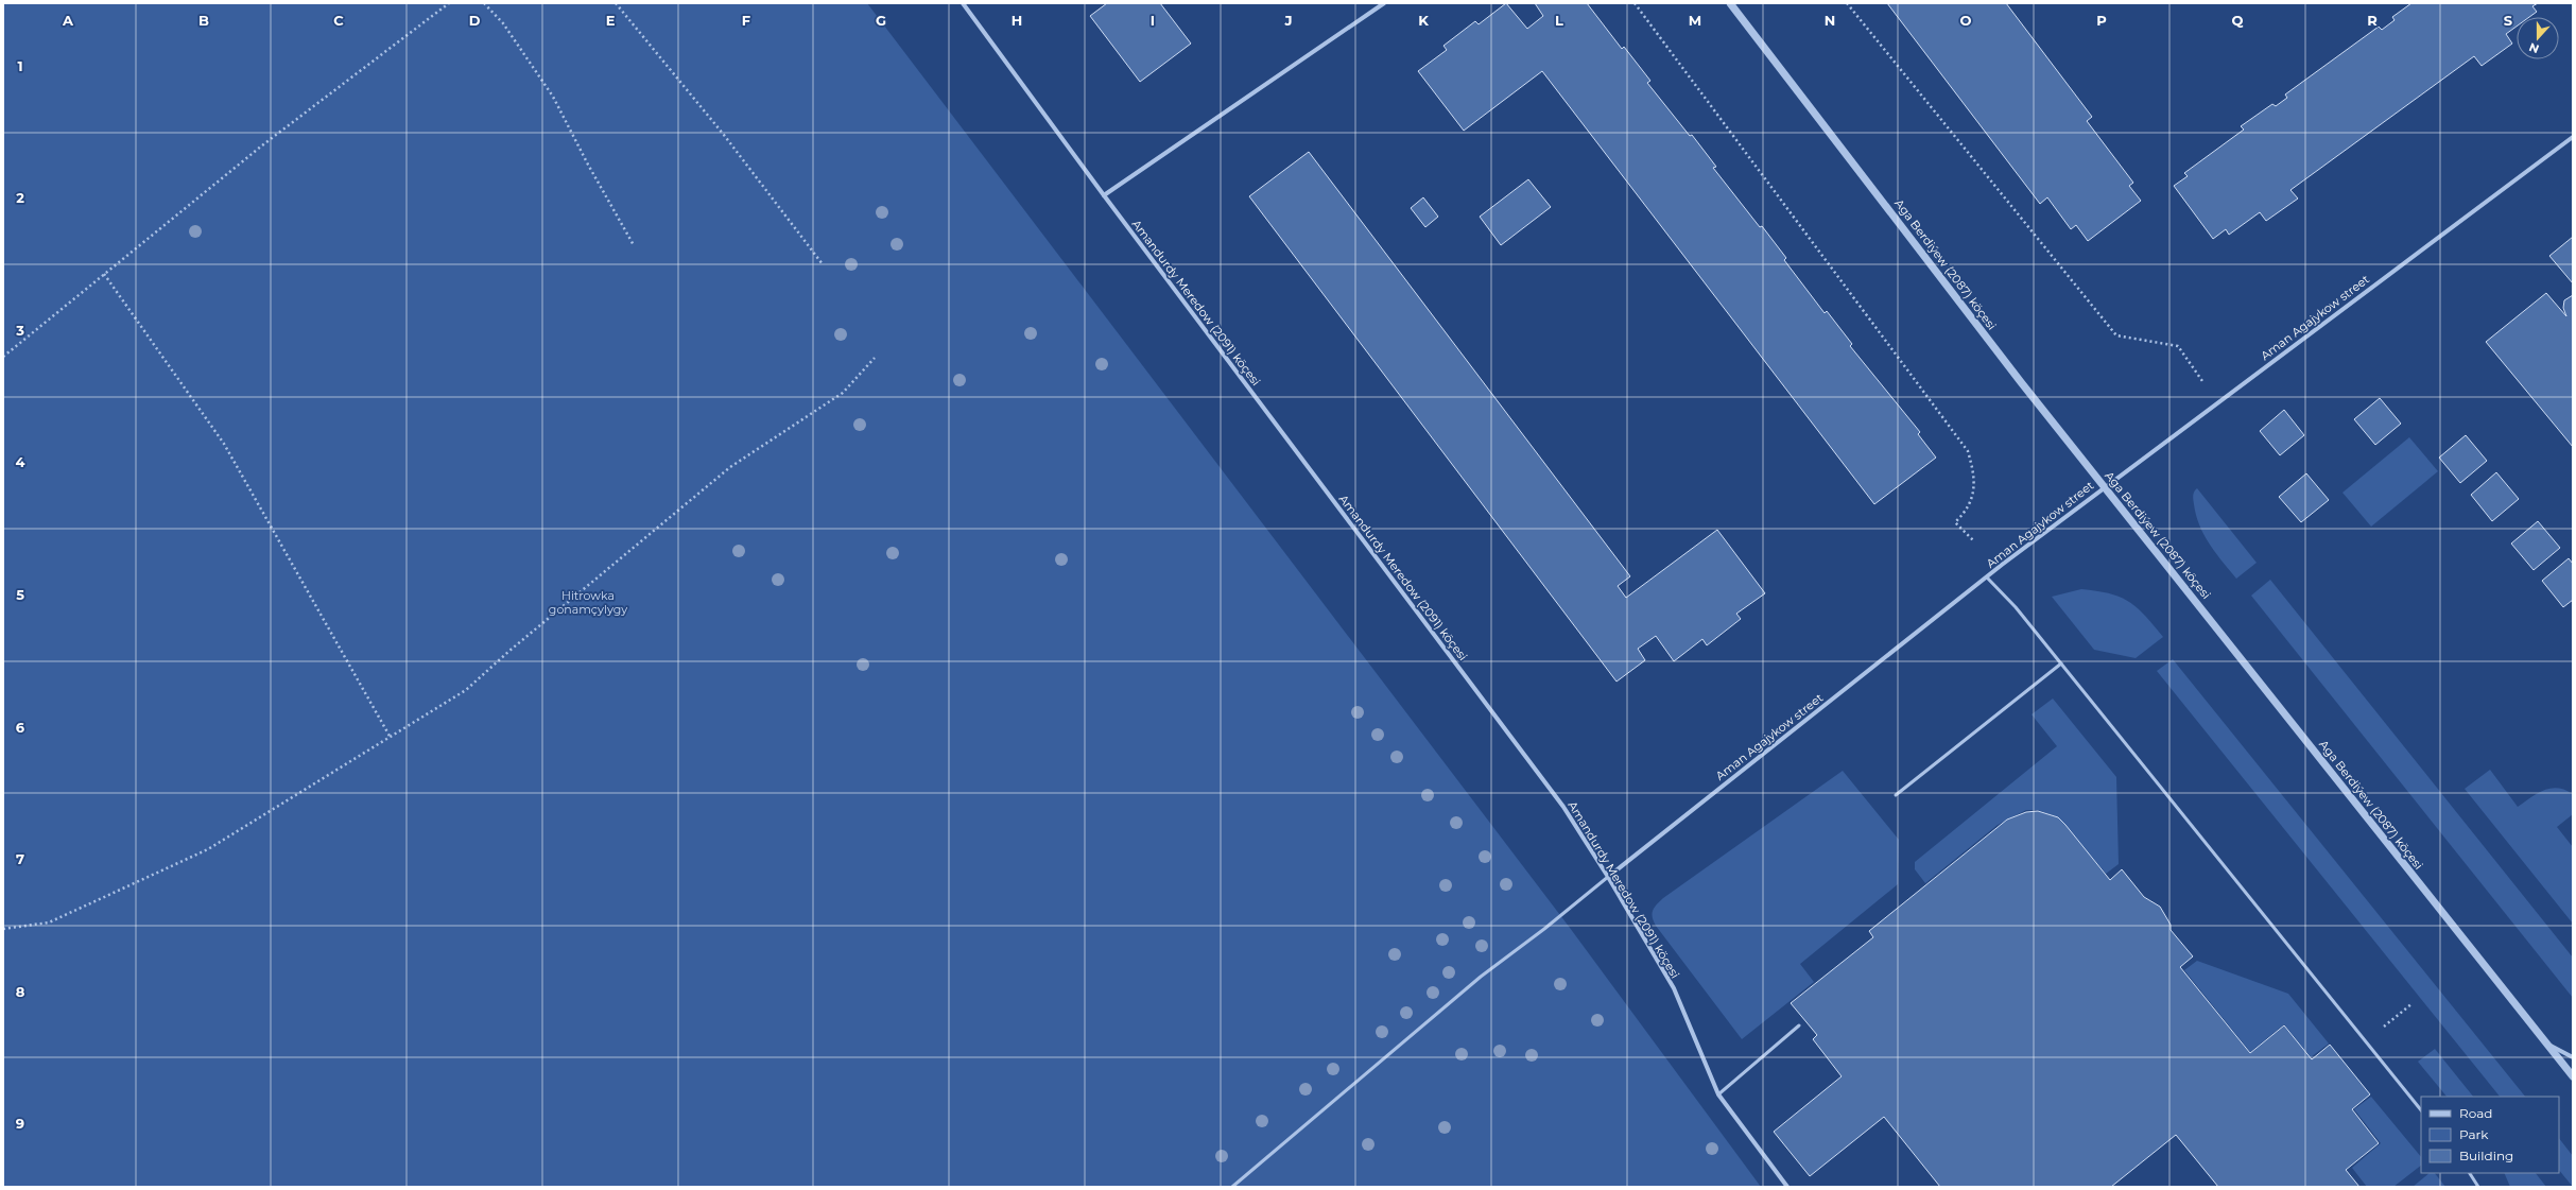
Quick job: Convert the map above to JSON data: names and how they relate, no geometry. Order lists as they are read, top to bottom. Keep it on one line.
{"streets":{"street":["Aga Berdiýew (2087) köçesi","Amandurdy Meredow (2091) köçesi","Aman Agajykow street"]},"crossings":[["Aga Berdiýew (2087) köçesi","Aman Agajykow street"],["Amandurdy Meredow (2091) köçesi","Aman Agajykow street"]],"parks":["Hitrowka gonamçylygy"],"legend":["Road","Park","Building"],"north":"bottom","grid":{"columns":["A","B","C","D","E","F","G","H","I","J","K","L","M","N","O","P","Q","R","S"],"rows":["1","2","3","4","5","6","7","8","9"]}}
